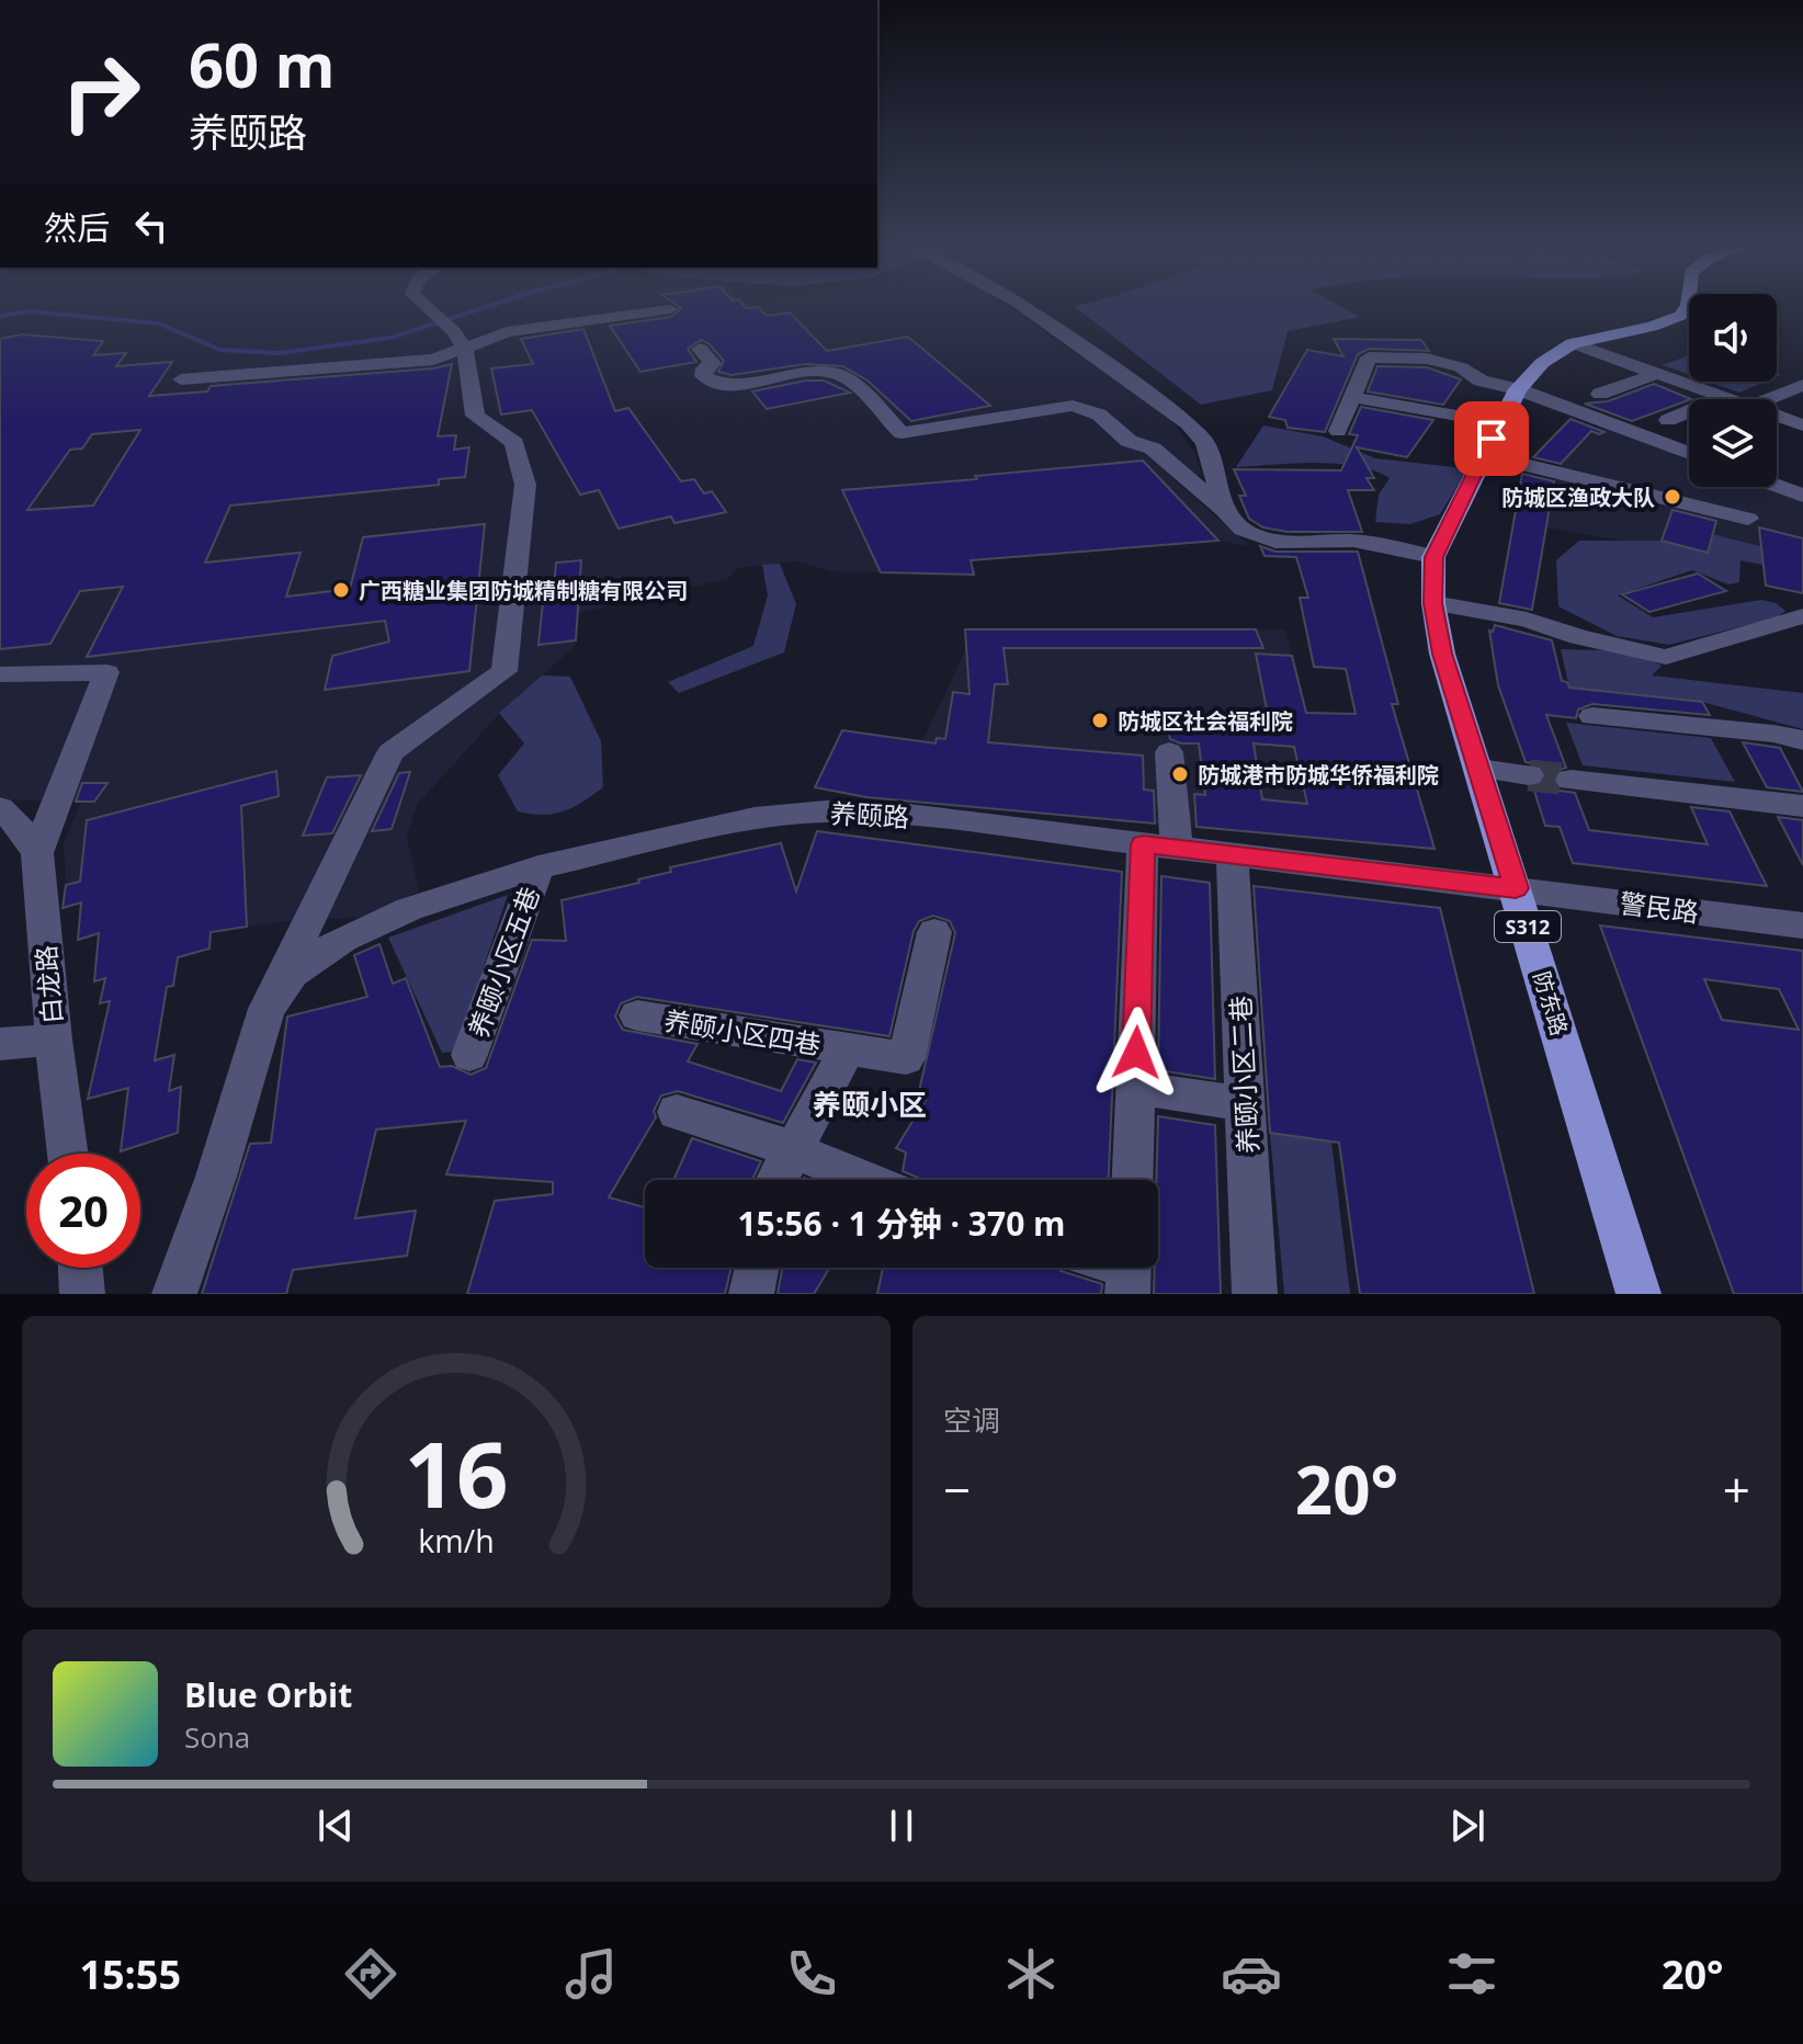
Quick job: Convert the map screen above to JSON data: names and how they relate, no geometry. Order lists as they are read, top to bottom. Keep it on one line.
{"streets":{"main road":["S312","防东路"],"street":["养颐路","警民路","养颐小区五巷","白龙路","养颐小区四巷","养颐小区二巷"]},"crossings":[["养颐路","警民路"],["养颐路","养颐小区五巷"],["养颐路","防东路"],["养颐路","养颐小区二巷"],["警民路","防东路"],["S312","防东路"]],"districts":["养颐小区"],"places":["防城区渔政大队","广西糖业集团防城精制糖有限公司","防城区社会福利院","防城港市防城华侨福利院"],"page":{"turn":["60 m","养颐路"],"then":"然后","limit":"20","trip":"15:56 · 1 分钟 · 370 m","tile":"空调","heat":["−","20°","+"],"song":["Blue Orbit","Sona"],"tabs":["15:55","20°"],"gauge":["16","km/h"]}}
